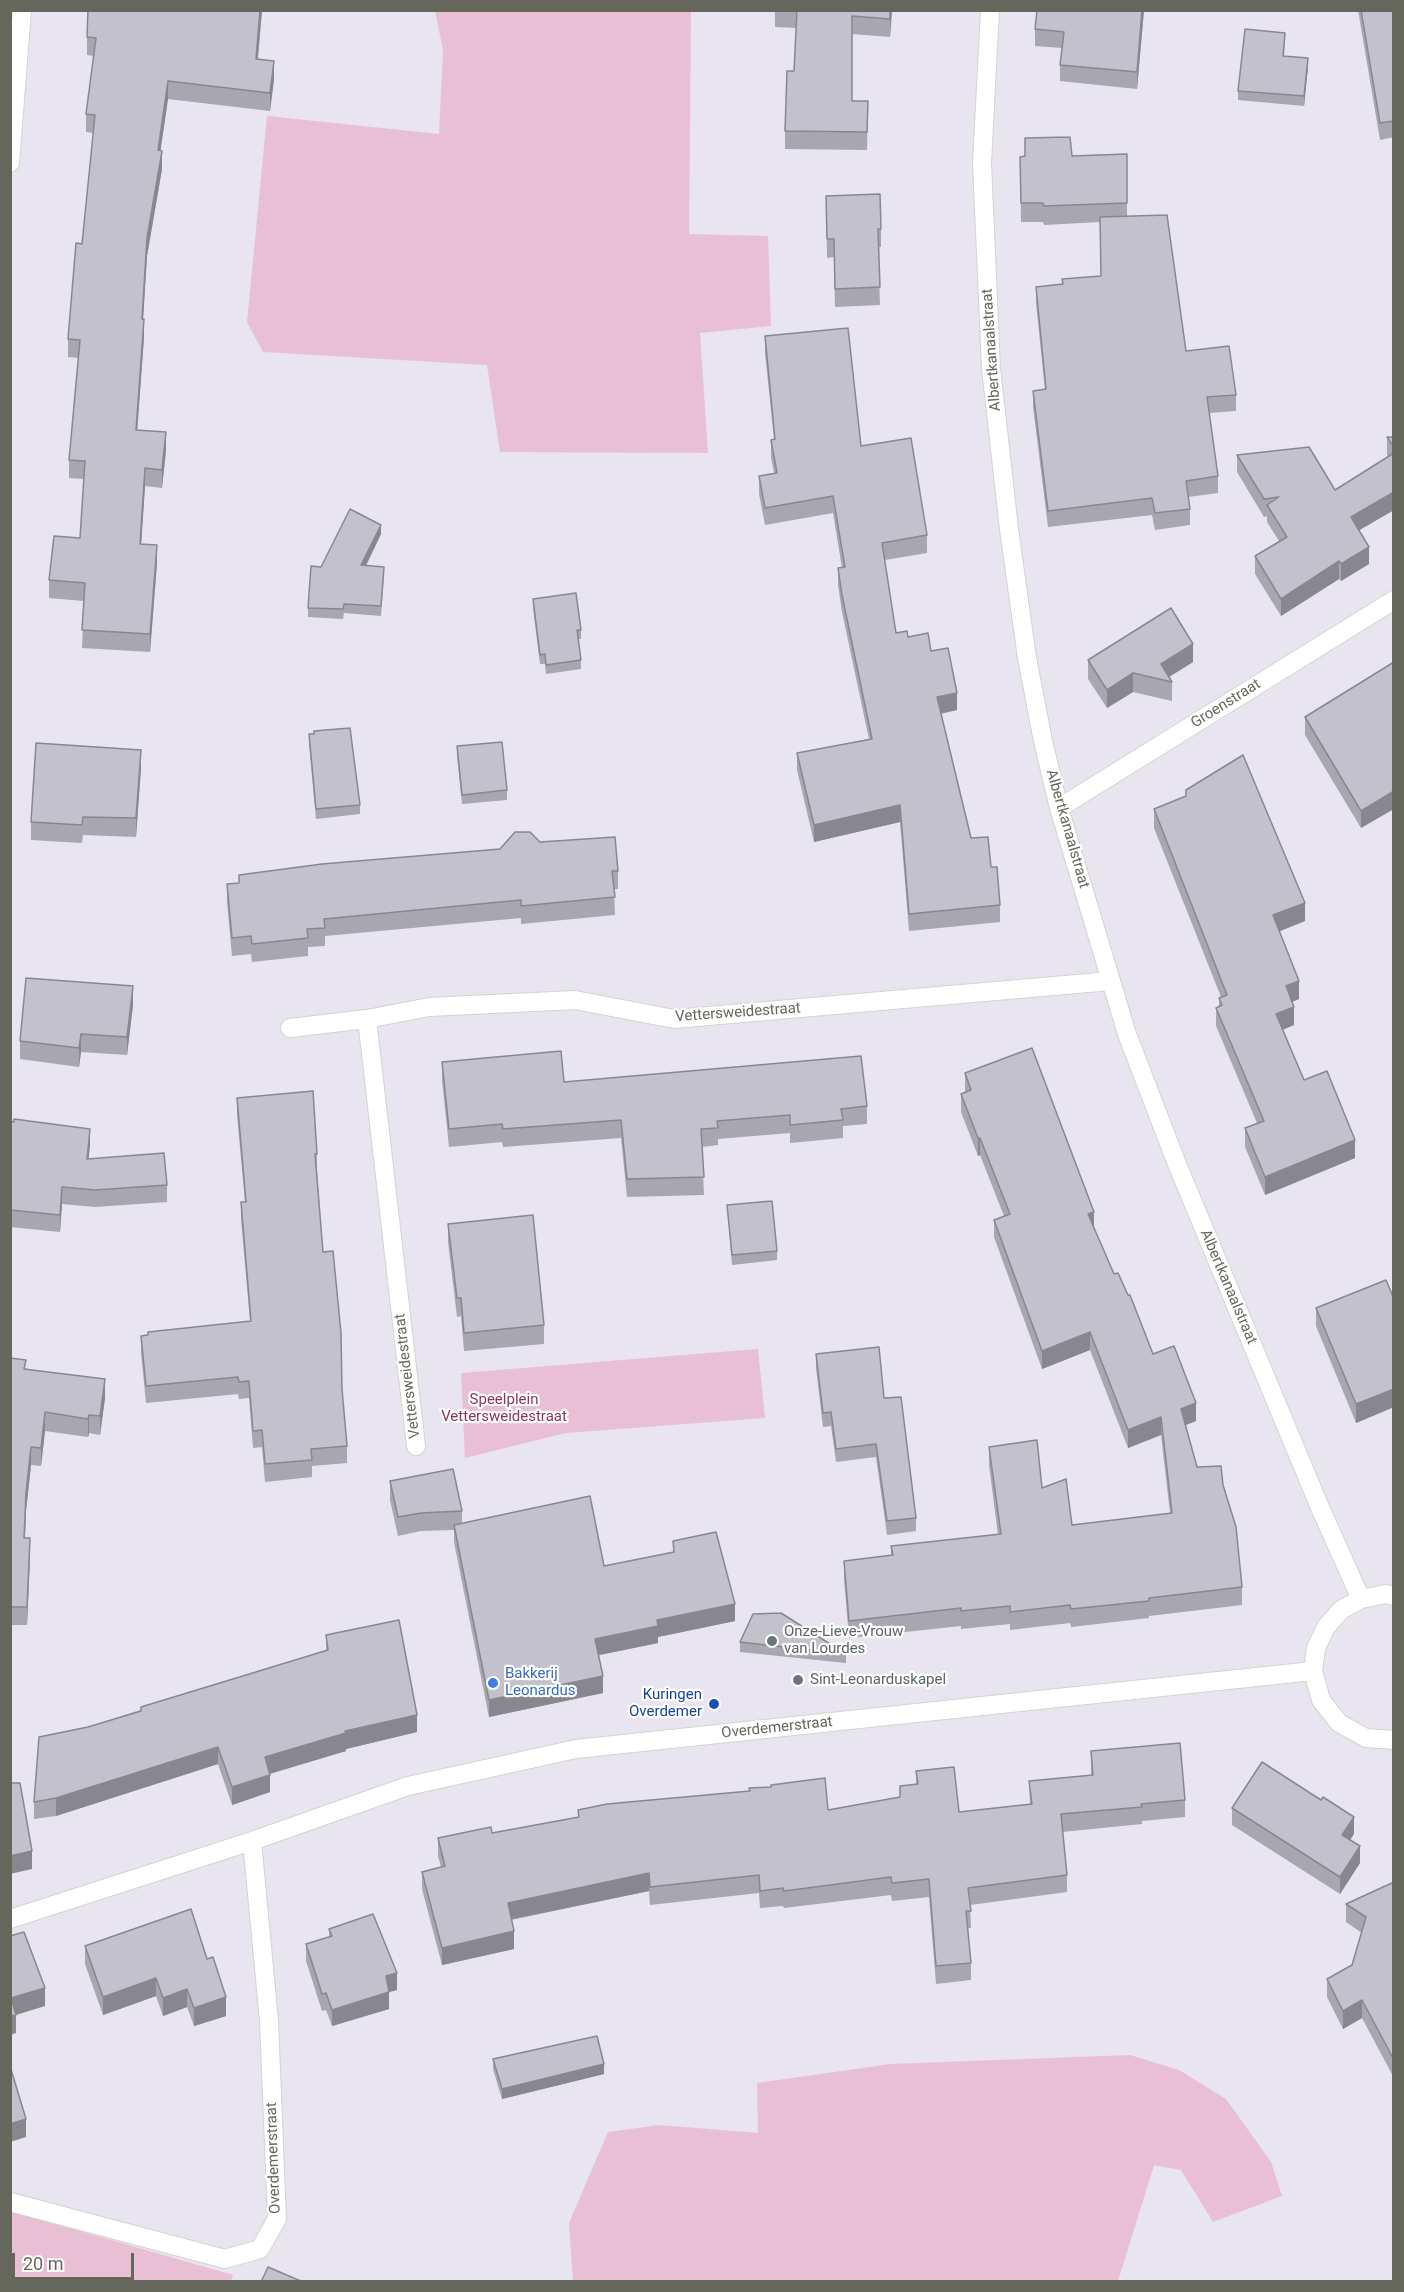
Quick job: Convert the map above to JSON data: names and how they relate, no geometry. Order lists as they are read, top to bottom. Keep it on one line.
{"streets":{"street":["Albertkanaalstraat","Groenstraat","Vettersweidestraat","Overdemerstraat"]},"crossings":[["Albertkanaalstraat","Groenstraat"],["Albertkanaalstraat","Vettersweidestraat"]],"parks":["Speelplein Vettersweidestraat"],"places":["Onze-Lieve-Vrouw van Lourdes","Sint-Leonarduskapel","Bakkerij Leonardus","Kuringen Overdemer"],"scale_bar":"20 m"}
